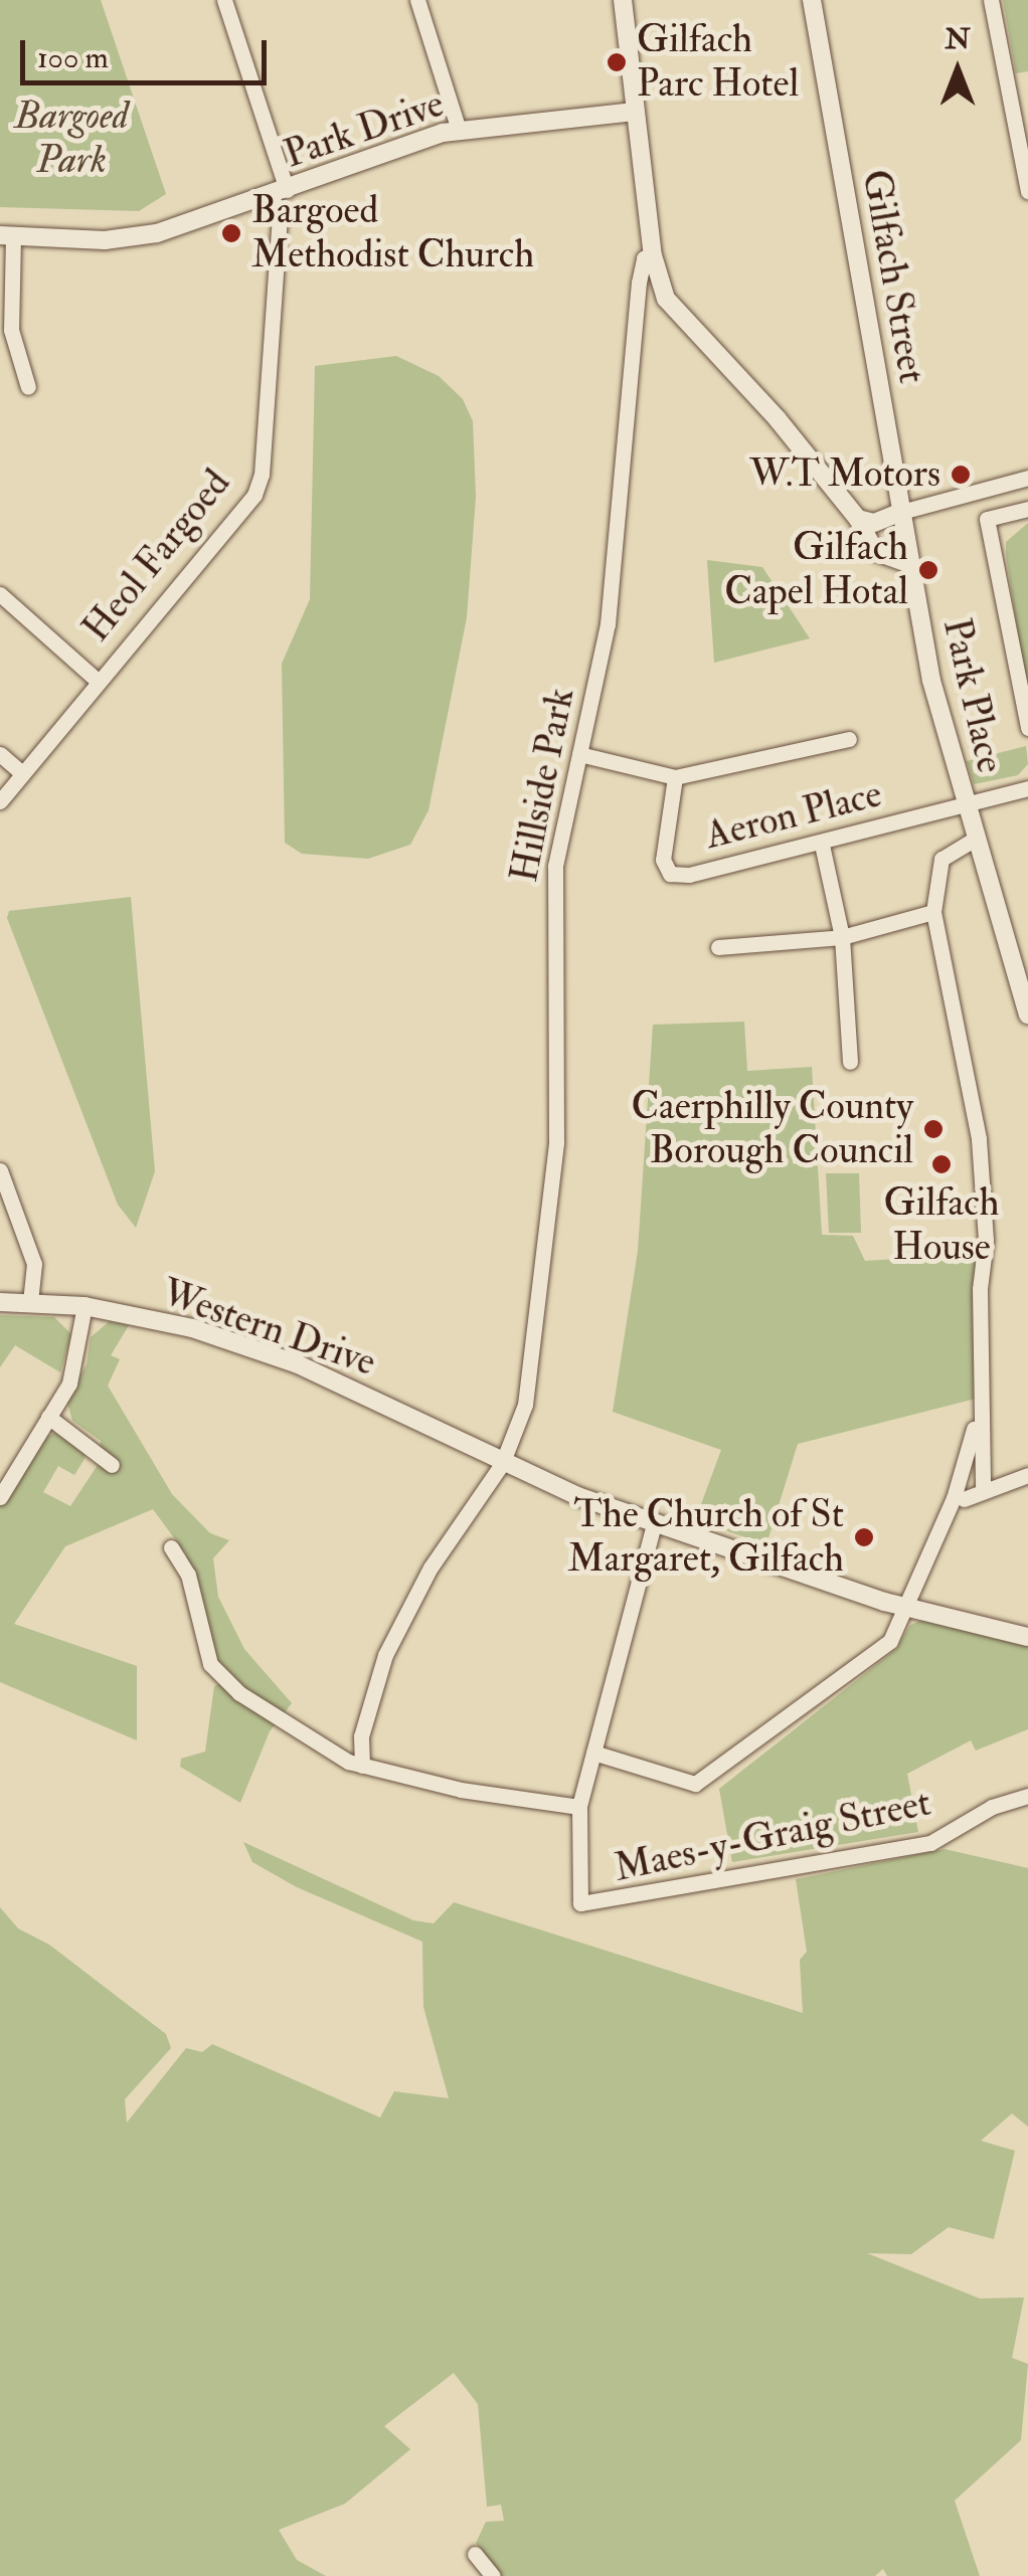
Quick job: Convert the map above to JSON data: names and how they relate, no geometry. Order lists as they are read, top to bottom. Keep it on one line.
{"streets":{"street":["Park Drive","Gilfach Street","Heol Fargoed","Park Place","Hillside Park","Aeron Place","Western Drive","Maes-y-Graig Street"]},"crossings":[["Park Drive","Heol Fargoed"],["Park Drive","Hillside Park"],["Gilfach Street","Park Place"],["Park Place","Aeron Place"],["Hillside Park","Western Drive"]],"parks":["Bargoed Park"],"places":["Gilfach Parc Hotel","Bargoed Methodist Church","W.T Motors","Gilfach Capel Hotal","Caerphilly County Borough Council","Gilfach House","The Church of St Margaret, Gilfach"],"scale_bar":"100 m","north":"top"}
